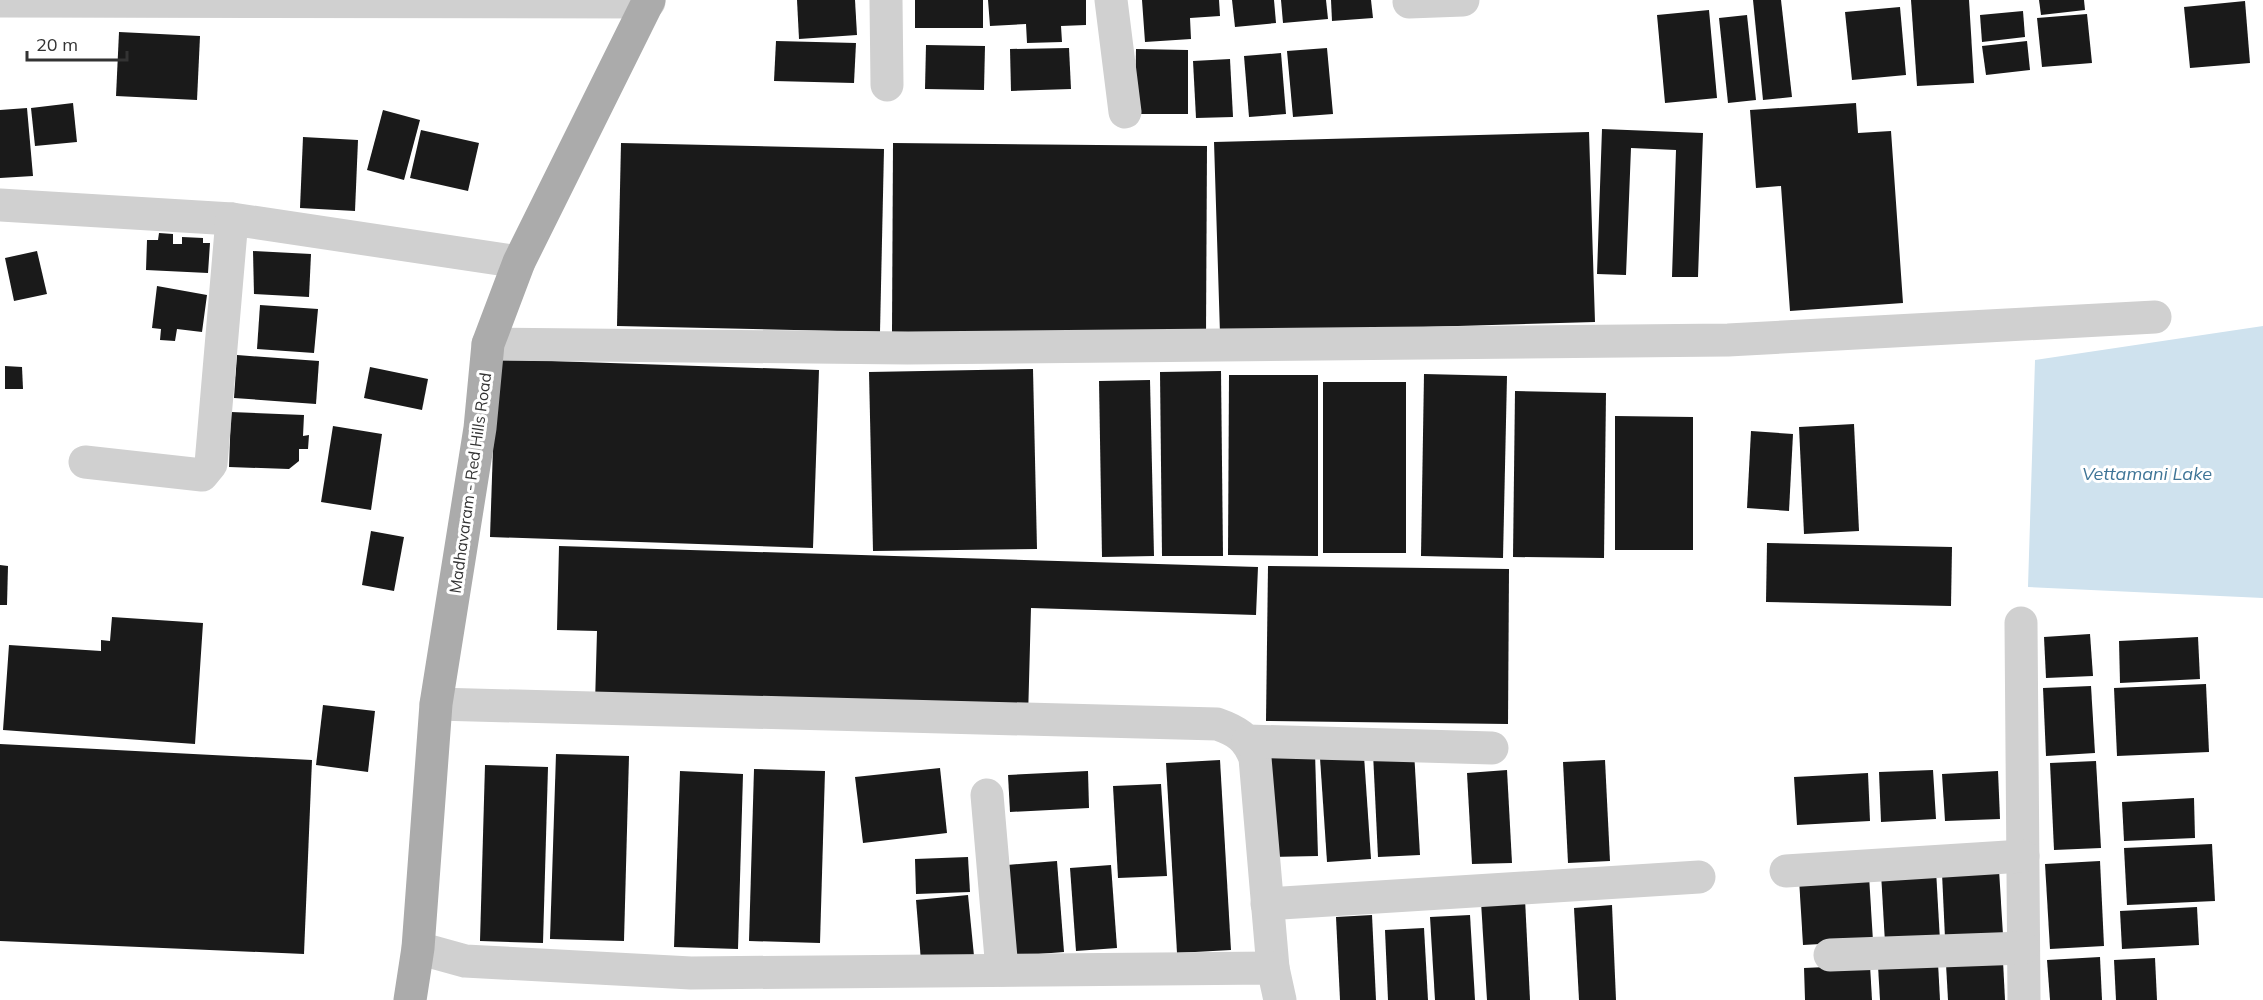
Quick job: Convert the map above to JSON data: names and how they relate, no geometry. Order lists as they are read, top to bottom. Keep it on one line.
{"streets":{"main road":["Madhavaram - Red Hills Road"]},"water":["Vettamani Lake"],"scale_bar":"20 m"}
